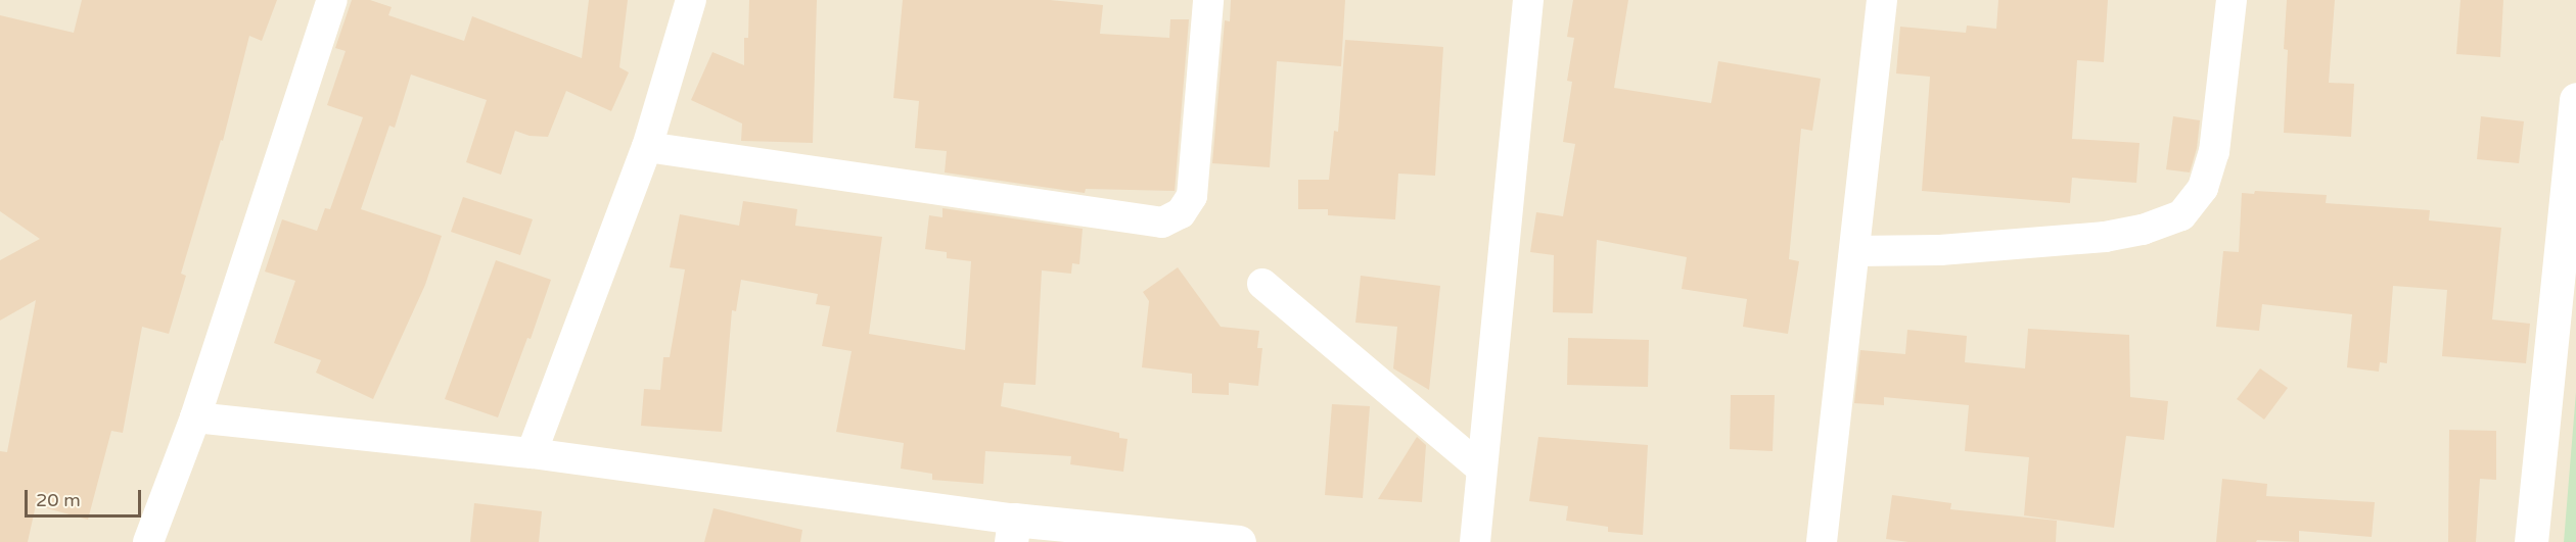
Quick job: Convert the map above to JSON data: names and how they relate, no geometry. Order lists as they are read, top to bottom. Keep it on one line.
{"scale_bar":"20 m"}
